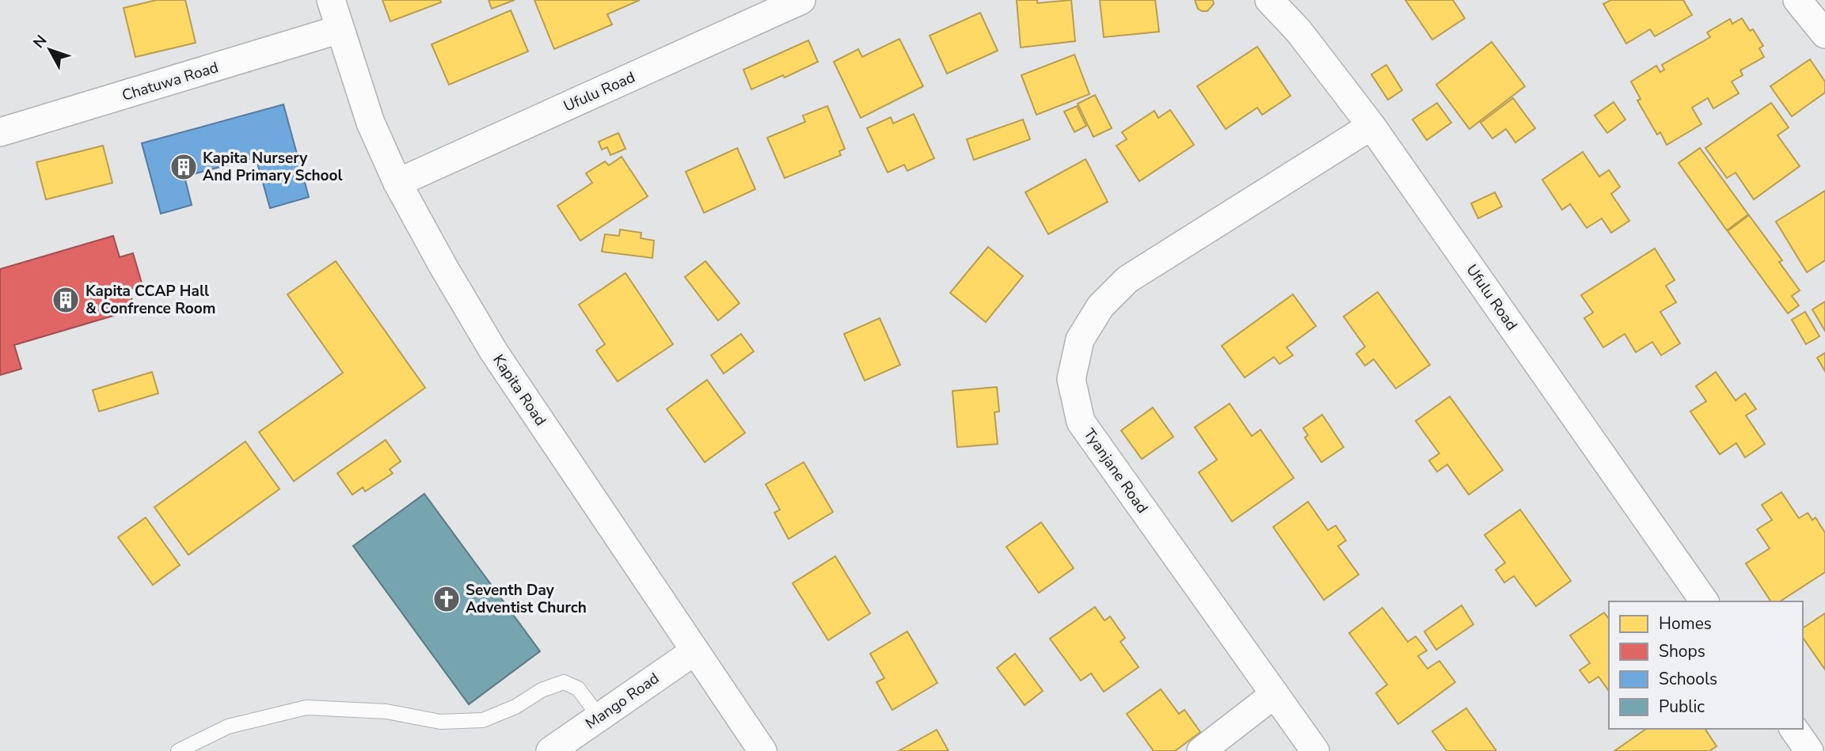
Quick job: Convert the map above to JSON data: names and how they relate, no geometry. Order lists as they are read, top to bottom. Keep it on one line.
{"streets":{"street":["Chatuwa Road","Ufulu Road","Kapita Road","Tyanjane Road","Mango Road"]},"crossings":[["Chatuwa Road","Kapita Road"],["Ufulu Road","Kapita Road"],["Ufulu Road","Tyanjane Road"],["Kapita Road","Mango Road"]],"places":{"building":["Kapita Nursery And Primary School","Kapita CCAP Hall & Confrence Room"],"church":["Seventh Day Adventist Church"]},"legend":["Homes","Shops","Schools","Public"],"north":"top left"}
